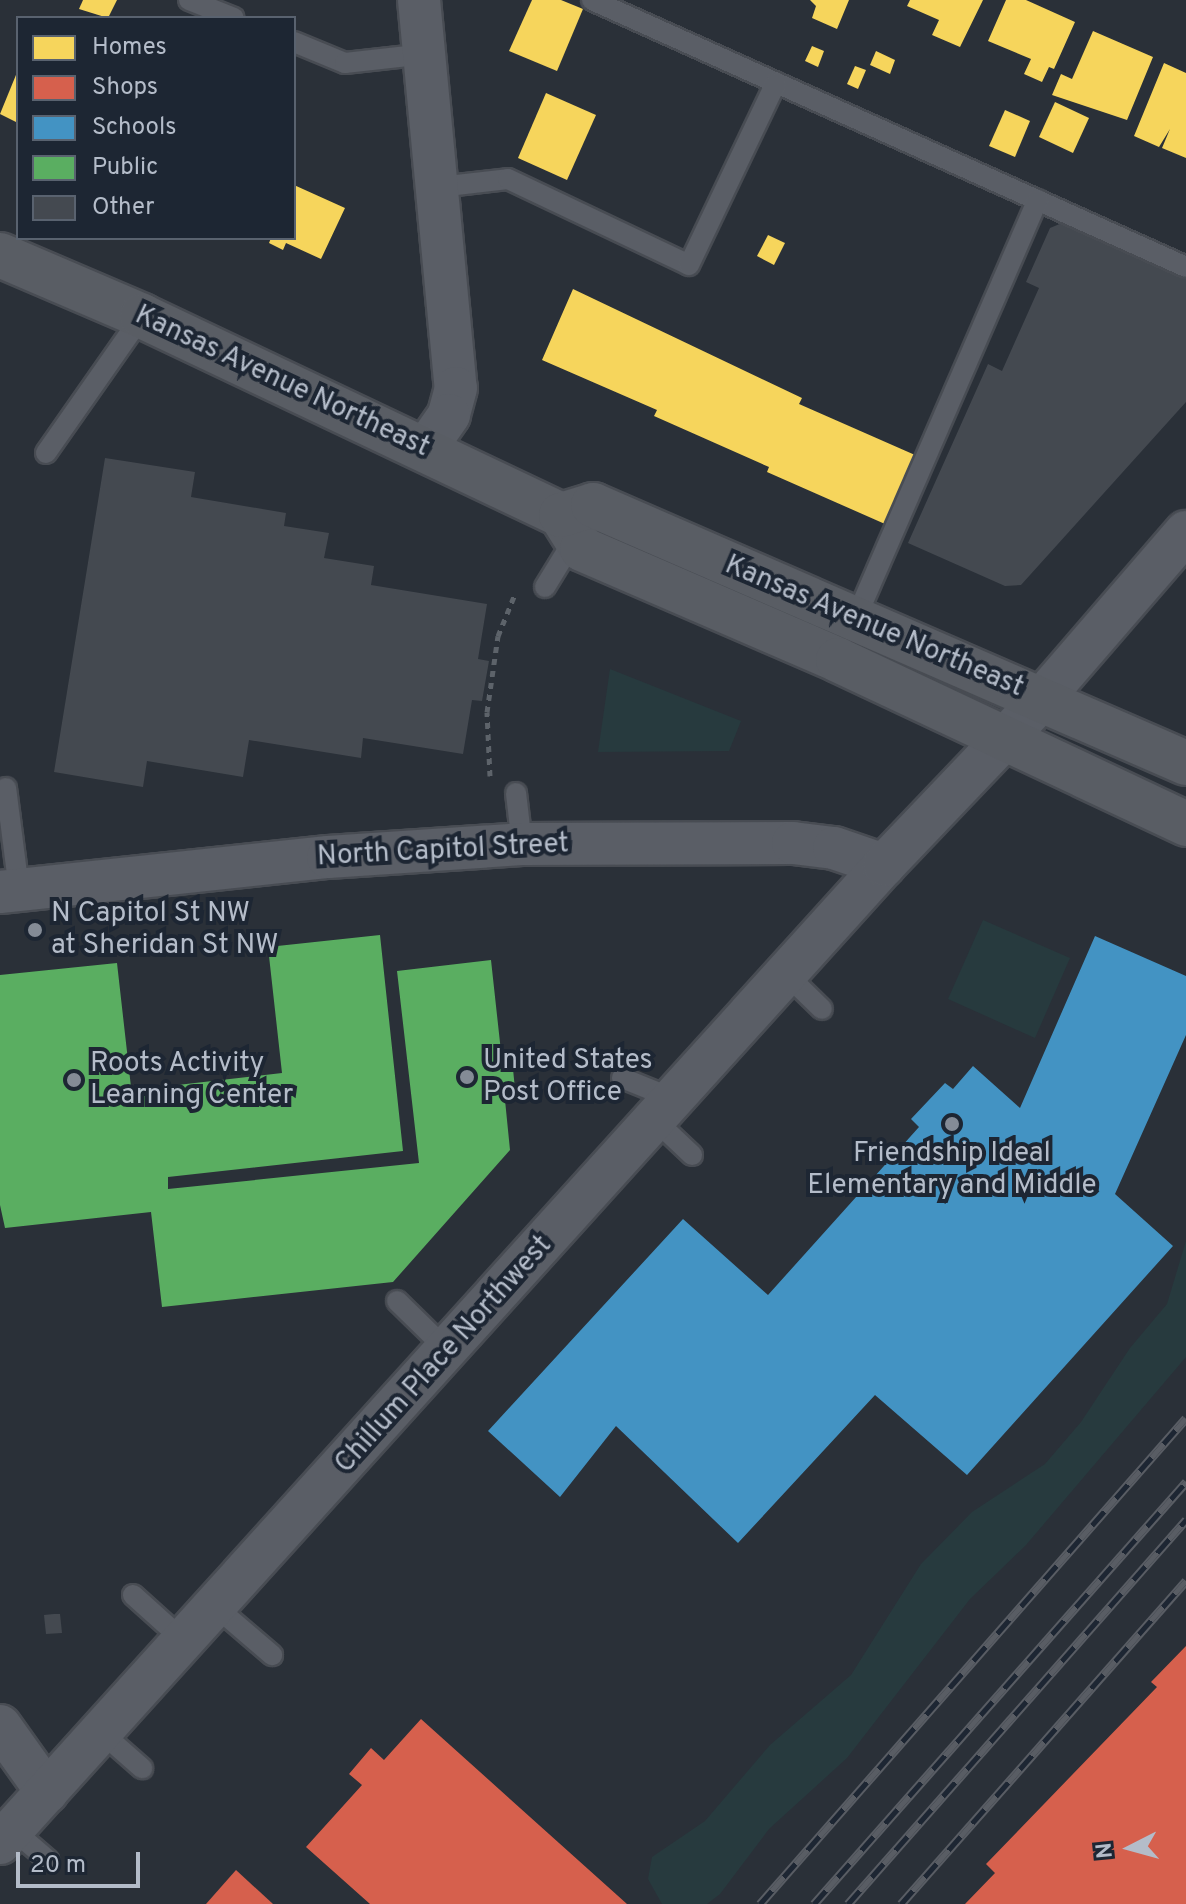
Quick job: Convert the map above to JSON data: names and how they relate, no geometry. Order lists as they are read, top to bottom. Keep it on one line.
{"streets":{"street":["Kansas Avenue Northeast","North Capitol Street","Chillum Place Northwest"]},"crossings":[["Kansas Avenue Northeast","Chillum Place Northwest"],["North Capitol Street","Chillum Place Northwest"]],"places":["N Capitol St NW at Sheridan St NW","United States Post Office","Roots Activity Learning Center","Friendship Ideal Elementary and Middle"],"legend":["Homes","Shops","Schools","Public","Other"],"scale_bar":"20 m","north":"left"}
